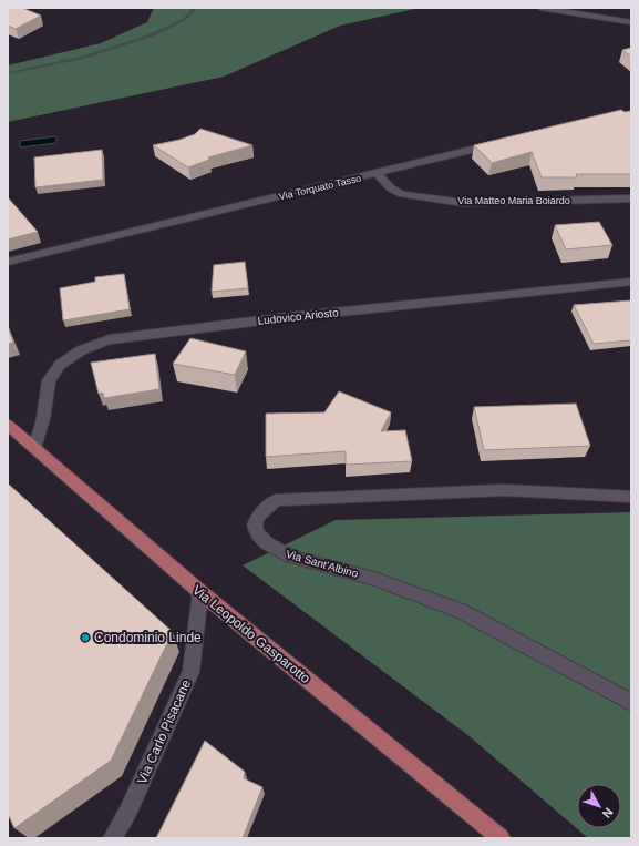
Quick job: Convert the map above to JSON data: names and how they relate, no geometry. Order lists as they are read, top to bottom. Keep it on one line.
{"streets":{"main road":["Via Leopoldo Gasparotto"],"street":["Via Torquato Tasso","Via Matteo Maria Boiardo","Ludovico Ariosto","Via Sant'Albino","Via Carlo Pisacane"]},"crossings":[["Via Torquato Tasso","Via Matteo Maria Boiardo"],["Ludovico Ariosto","Via Leopoldo Gasparotto"],["Via Leopoldo Gasparotto","Via Carlo Pisacane"]],"places":["Condominio Linde"],"north":"bottom right"}
